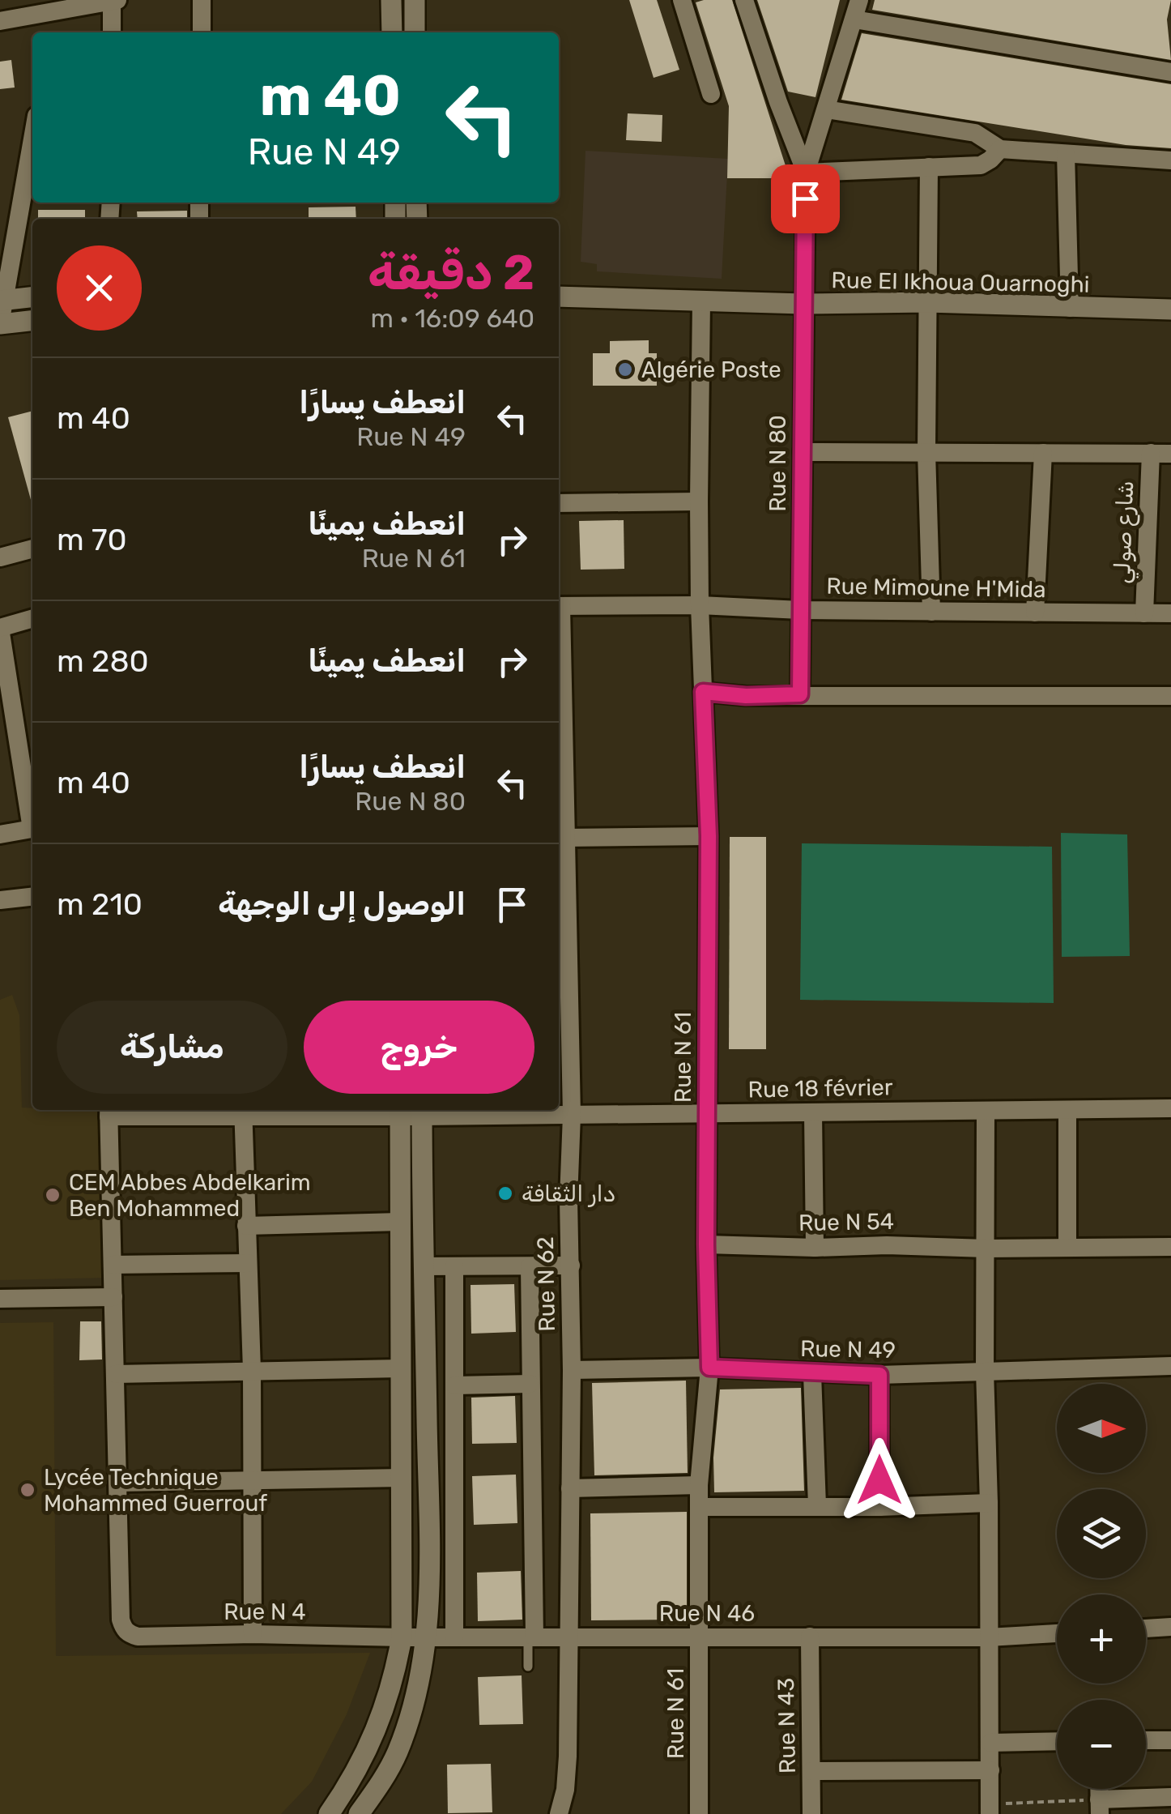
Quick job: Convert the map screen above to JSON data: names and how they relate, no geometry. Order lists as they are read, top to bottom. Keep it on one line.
{"streets":{"main road":["Rue EI Ikhoua Ouarnoghi"],"street":["Rue N 80","شارع صولي","Rue Mimoune H'Mida","Rue N 61","Rue 18 février","Rue N 54","Rue N 62","Rue N 49","Rue N 4","Rue N 46","Rue N 43"]},"crossings":[["Rue EI Ikhoua Ouarnoghi","Rue N 80"],["Rue EI Ikhoua Ouarnoghi","Rue N 61"],["Rue N 80","Rue Mimoune H'Mida"],["شارع صولي","Rue Mimoune H'Mida"],["Rue Mimoune H'Mida","Rue N 61"],["Rue N 61","Rue 18 février"],["Rue N 61","Rue N 54"],["Rue N 61","Rue N 49"],["Rue N 61","Rue N 46"],["Rue 18 février","Rue N 62"],["Rue N 62","Rue N 49"],["Rue N 62","Rue N 46"],["Rue N 4","Rue N 46"],["Rue N 46","Rue N 43"]],"places":["Algérie Poste","دار الثقافة","CEM Abbes Abdelkarim Ben Mohammed","Lycée Technique Mohammed Guerrouf"],"north":"right","page":{"turn":["40 m","Rue N 49"],"heading":["2 دقيقة","640 m · 16:09"],"list":[{"name":"انعطف يسارًا","note":"Rue N 49","value":"40 m"},{"name":"انعطف يمينًا","note":"Rue N 61","value":"70 m"},{"name":"انعطف يمينًا","value":"280 m"},{"name":"انعطف يسارًا","note":"Rue N 80","value":"40 m"},{"name":"الوصول إلى الوجهة","value":"210 m"}],"buttons":["خروج","مشاركة"],"map_buttons":["+","−"]}}
